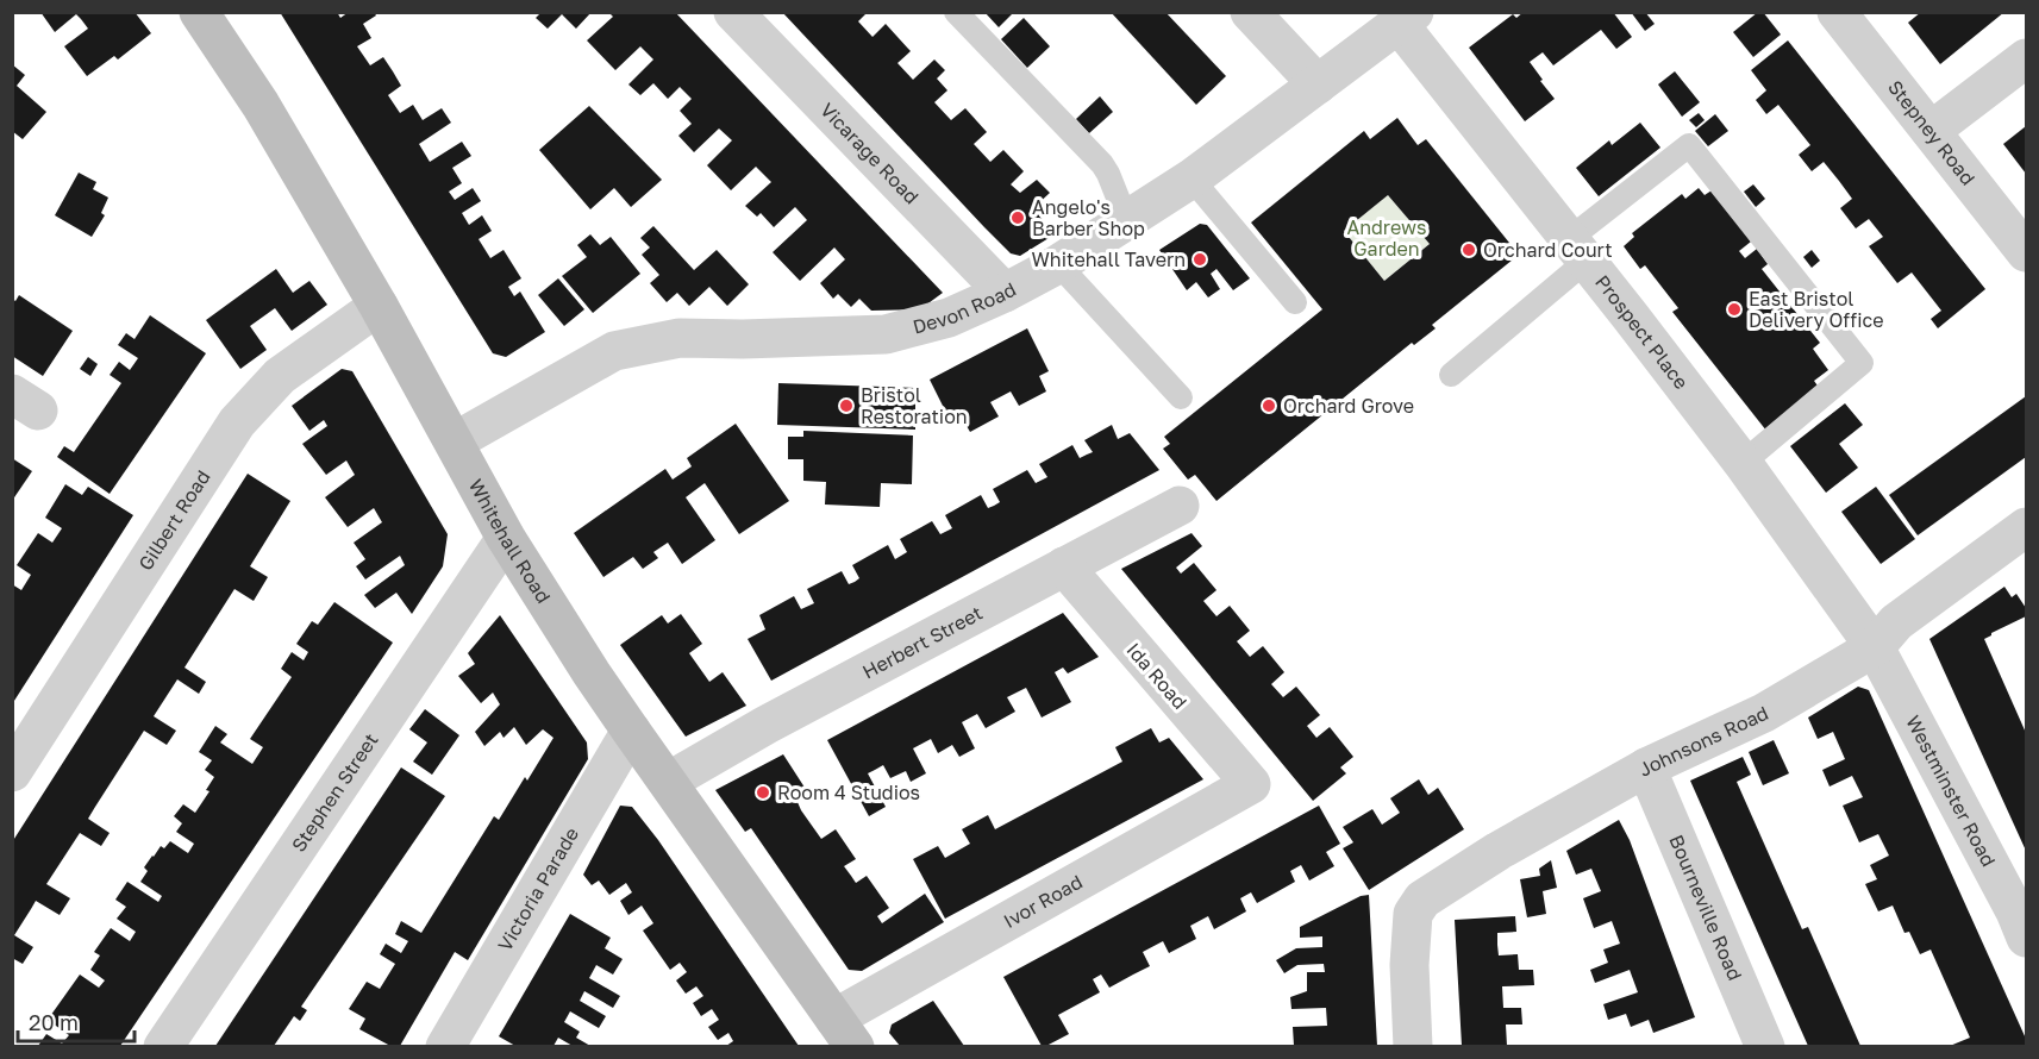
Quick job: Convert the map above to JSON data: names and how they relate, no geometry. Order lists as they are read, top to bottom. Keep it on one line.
{"streets":{"main road":["Whitehall Road"],"street":["Stepney Road","Vicarage Road","Devon Road","Prospect Place","Gilbert Road","Herbert Street","Ida Road","Johnsons Road","Stephen Street","Westminster Road","Victoria Parade","Ivor Road","Bourneville Road"]},"crossings":[["Vicarage Road","Devon Road"],["Devon Road","Prospect Place"],["Devon Road","Whitehall Road"],["Prospect Place","Johnsons Road"],["Prospect Place","Westminster Road"],["Gilbert Road","Whitehall Road"],["Whitehall Road","Herbert Street"],["Whitehall Road","Stephen Street"],["Whitehall Road","Victoria Parade"],["Whitehall Road","Ivor Road"],["Herbert Street","Ida Road"],["Ida Road","Ivor Road"],["Johnsons Road","Westminster Road"],["Johnsons Road","Bourneville Road"]],"parks":["Andrews Garden"],"places":["Angelo's Barber Shop","Orchard Court","Whitehall Tavern","East Bristol Delivery Office","Bristol Restoration","Orchard Grove","Room 4 Studios"],"scale_bar":"20 m"}
